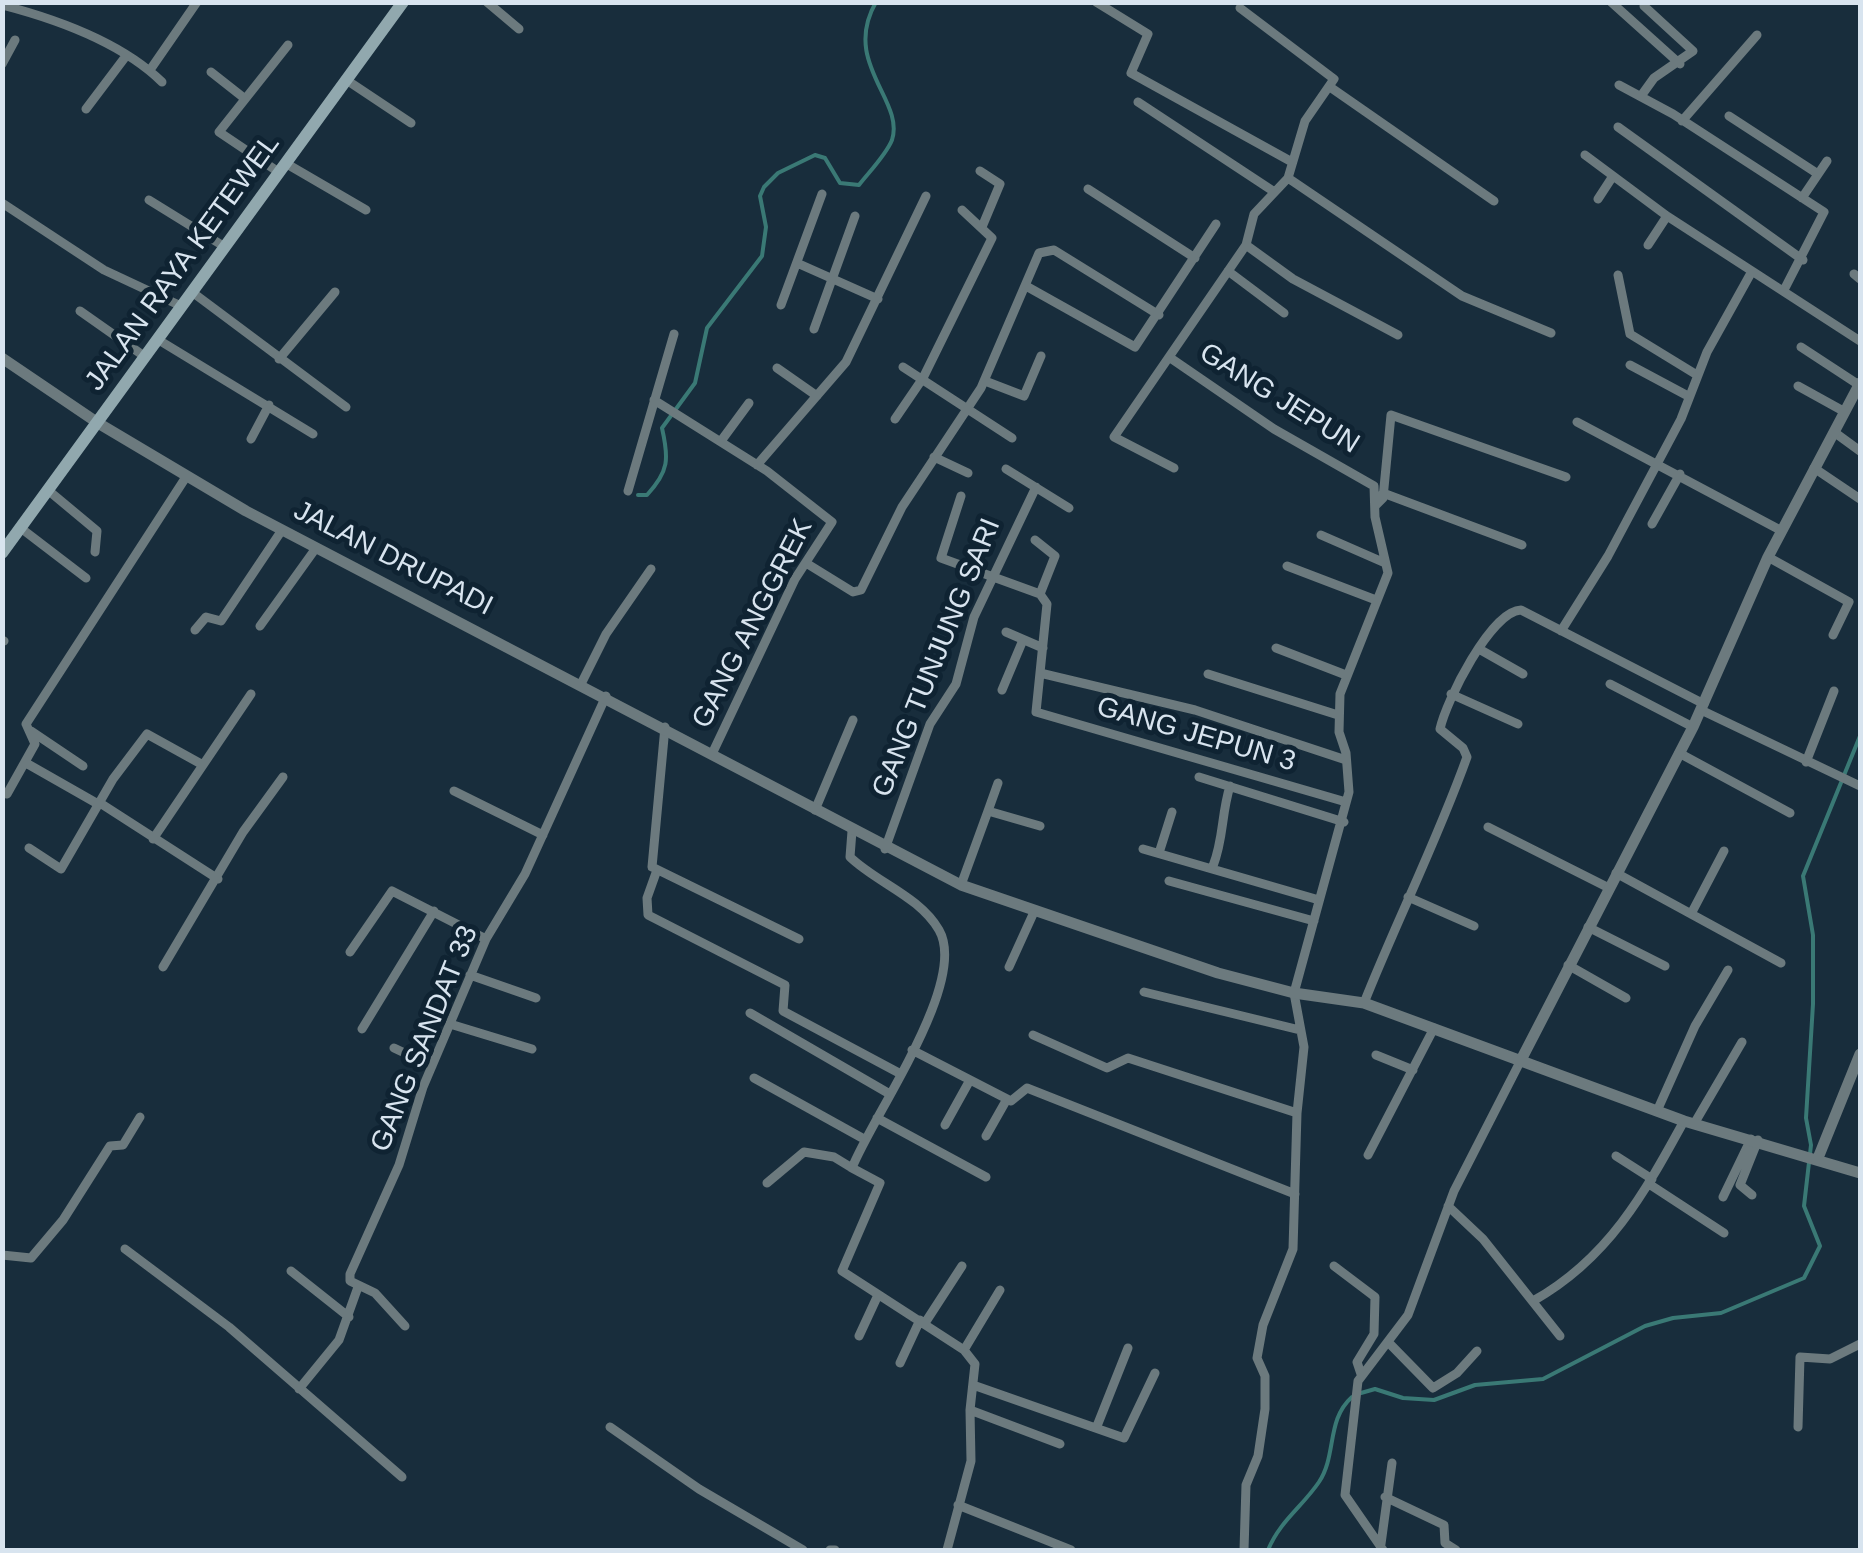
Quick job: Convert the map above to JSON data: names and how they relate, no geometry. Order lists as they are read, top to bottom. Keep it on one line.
{"streets":{"main road":["JALAN RAYA KETEWEL"],"street":["GANG JEPUN","JALAN DRUPADI","GANG ANGGREK","GANG TUNJUNG SARI","GANG JEPUN 3","GANG SANDAT 33"]},"crossings":[["JALAN RAYA KETEWEL","JALAN DRUPADI"],["GANG JEPUN","JALAN DRUPADI"],["GANG JEPUN","GANG JEPUN 3"],["JALAN DRUPADI","GANG ANGGREK"],["JALAN DRUPADI","GANG TUNJUNG SARI"],["JALAN DRUPADI","GANG SANDAT 33"]]}
